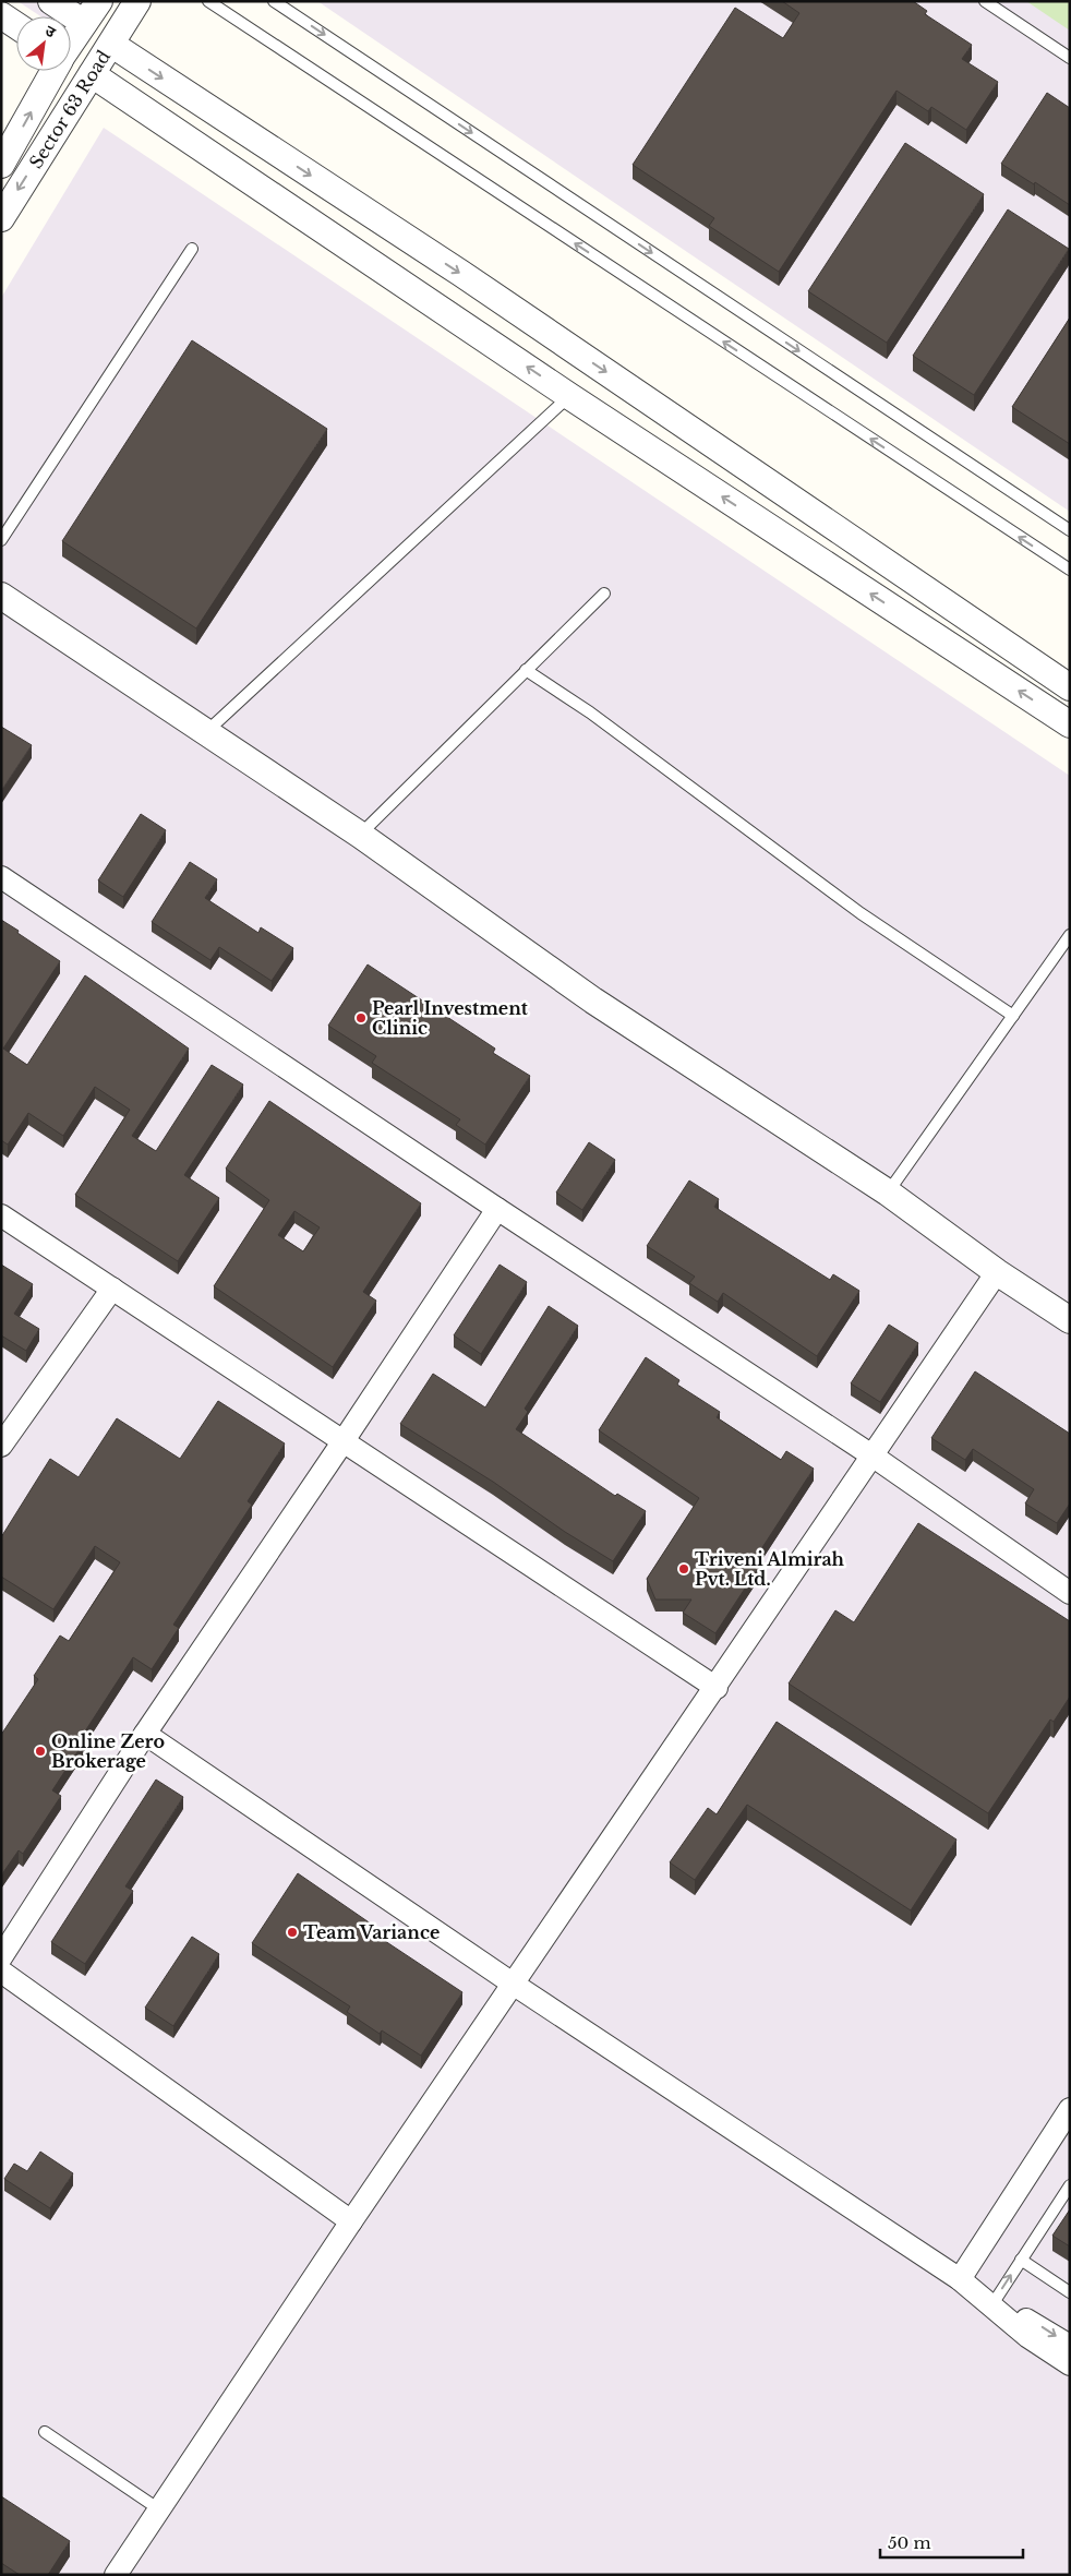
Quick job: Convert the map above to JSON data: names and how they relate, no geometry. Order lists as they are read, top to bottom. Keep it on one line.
{"streets":{"street":["Sector 63 Road"]},"places":["Pearl Investment Clinic","Triveni Almirah Pvt. Ltd.","Online Zero Brokerage","Team Variance"],"scale_bar":"50 m","north":"top right"}
